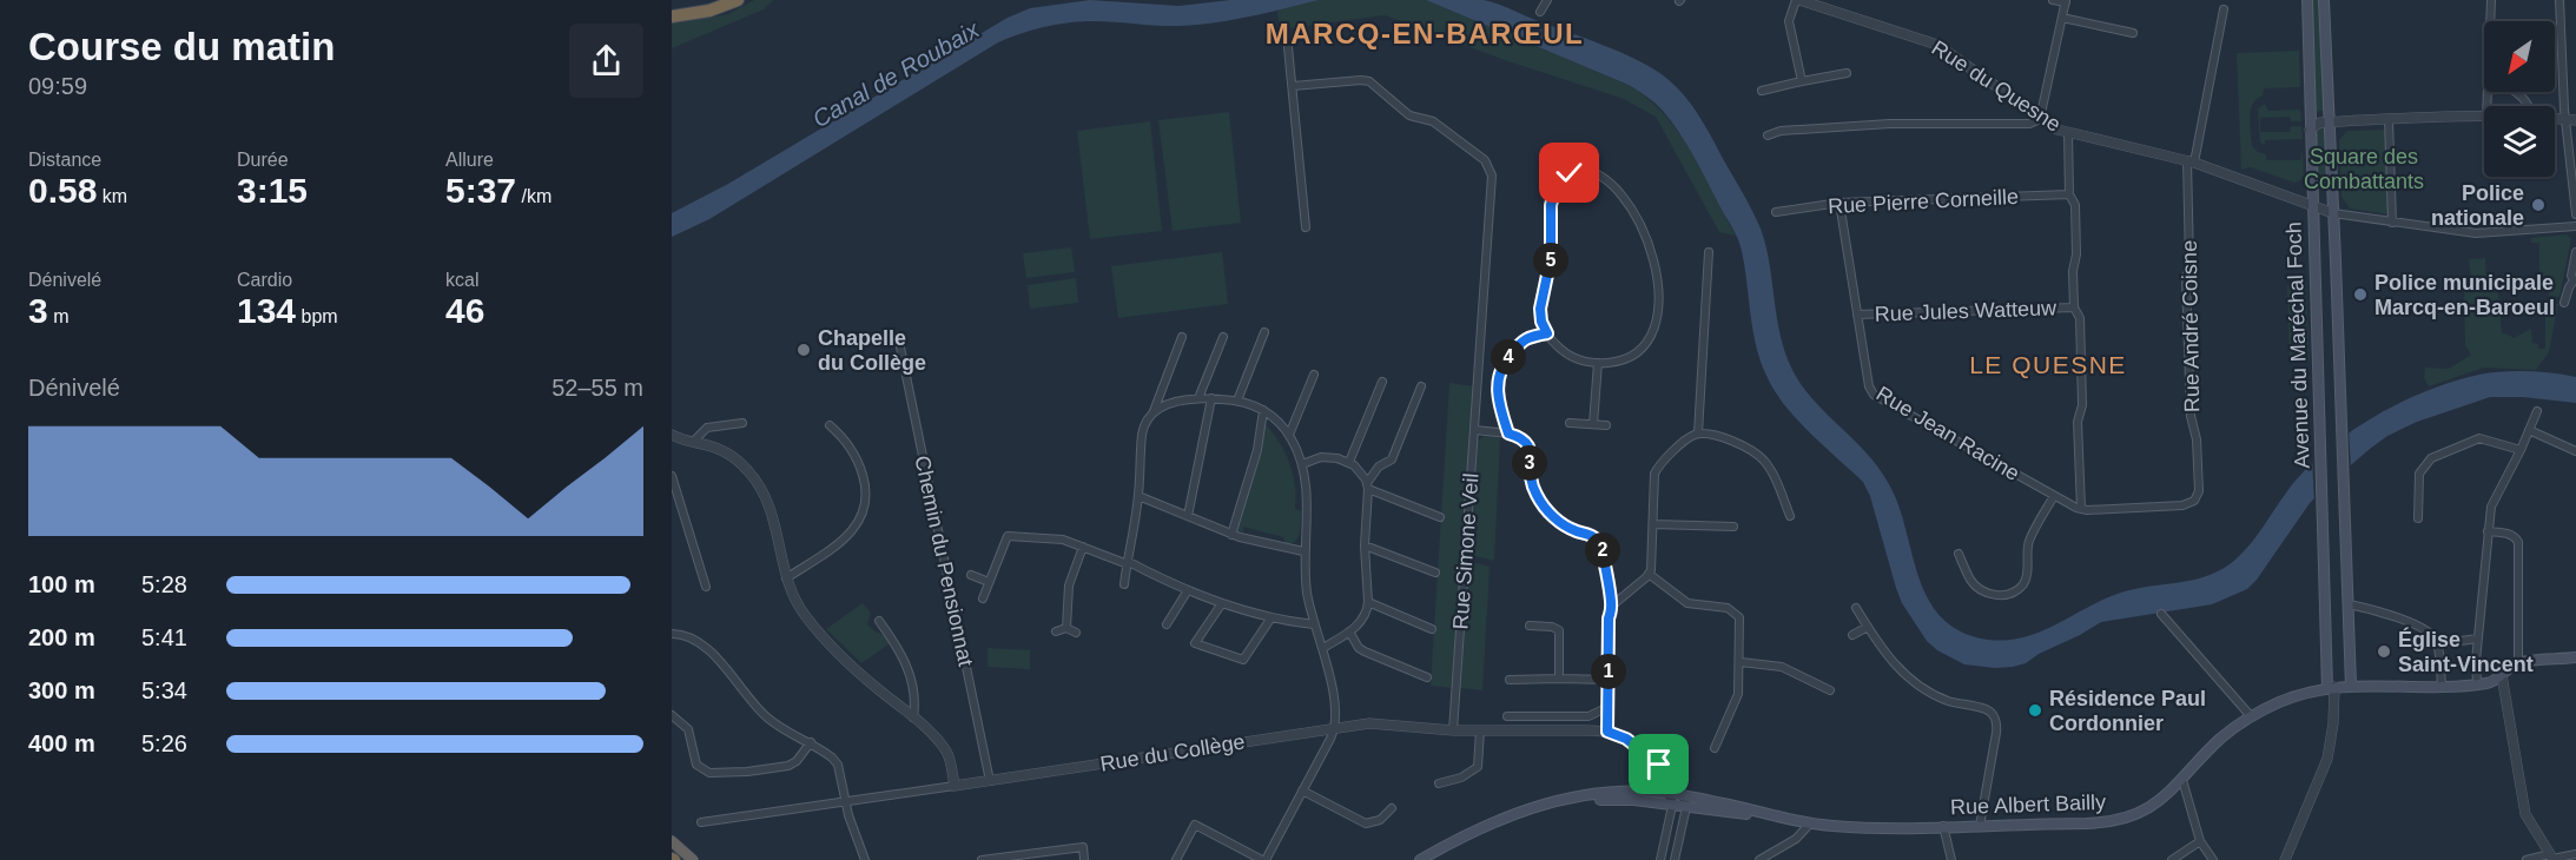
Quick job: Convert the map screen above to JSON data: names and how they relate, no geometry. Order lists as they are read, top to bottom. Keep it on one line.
{"streets":{"main road":["Avenue du Maréchal Foch","Rue Albert Bailly"],"street":["Rue du Quesne","Rue Pierre Corneille","Rue Jules Watteuw","Rue André Coisne","Rue Jean Racine","Rue Simone Veil","Chemin du Pensionnat","Rue du Collège"]},"crossings":[["Rue du Quesne","Rue André Coisne"],["Rue du Quesne","Avenue du Maréchal Foch"],["Rue Pierre Corneille","Rue Jean Racine"],["Rue Jules Watteuw","Rue Jean Racine"],["Rue André Coisne","Rue Jean Racine"],["Avenue du Maréchal Foch","Rue Albert Bailly"],["Rue Simone Veil","Rue du Collège"],["Chemin du Pensionnat","Rue du Collège"],["Rue du Collège","Rue Albert Bailly"]],"districts":["MARCQ-EN-BARŒUL","LE QUESNE"],"water":["Canal de Roubaix"],"parks":["Square des Combattants"],"places":["Police nationale","Police municipale Marcq-en-Baroeul","Chapelle du Collège","Église Saint-Vincent","Résidence Paul Cordonnier"],"north":"bottom left","page":{"heading":["Course du matin","09:59"],"stats":[["Distance","0.58 km"],["Durée","3:15"],["Allure","5:37 /km"],["Dénivelé","3 m"],["Cardio","134 bpm"],["kcal","46"]],"pins":["5","4","3","2","1"],"chart":["Dénivelé","52–55 m"],"list":[{"name":"100 m","note":"5:28"},{"name":"200 m","note":"5:41"},{"name":"300 m","note":"5:34"},{"name":"400 m","note":"5:26"}]}}
